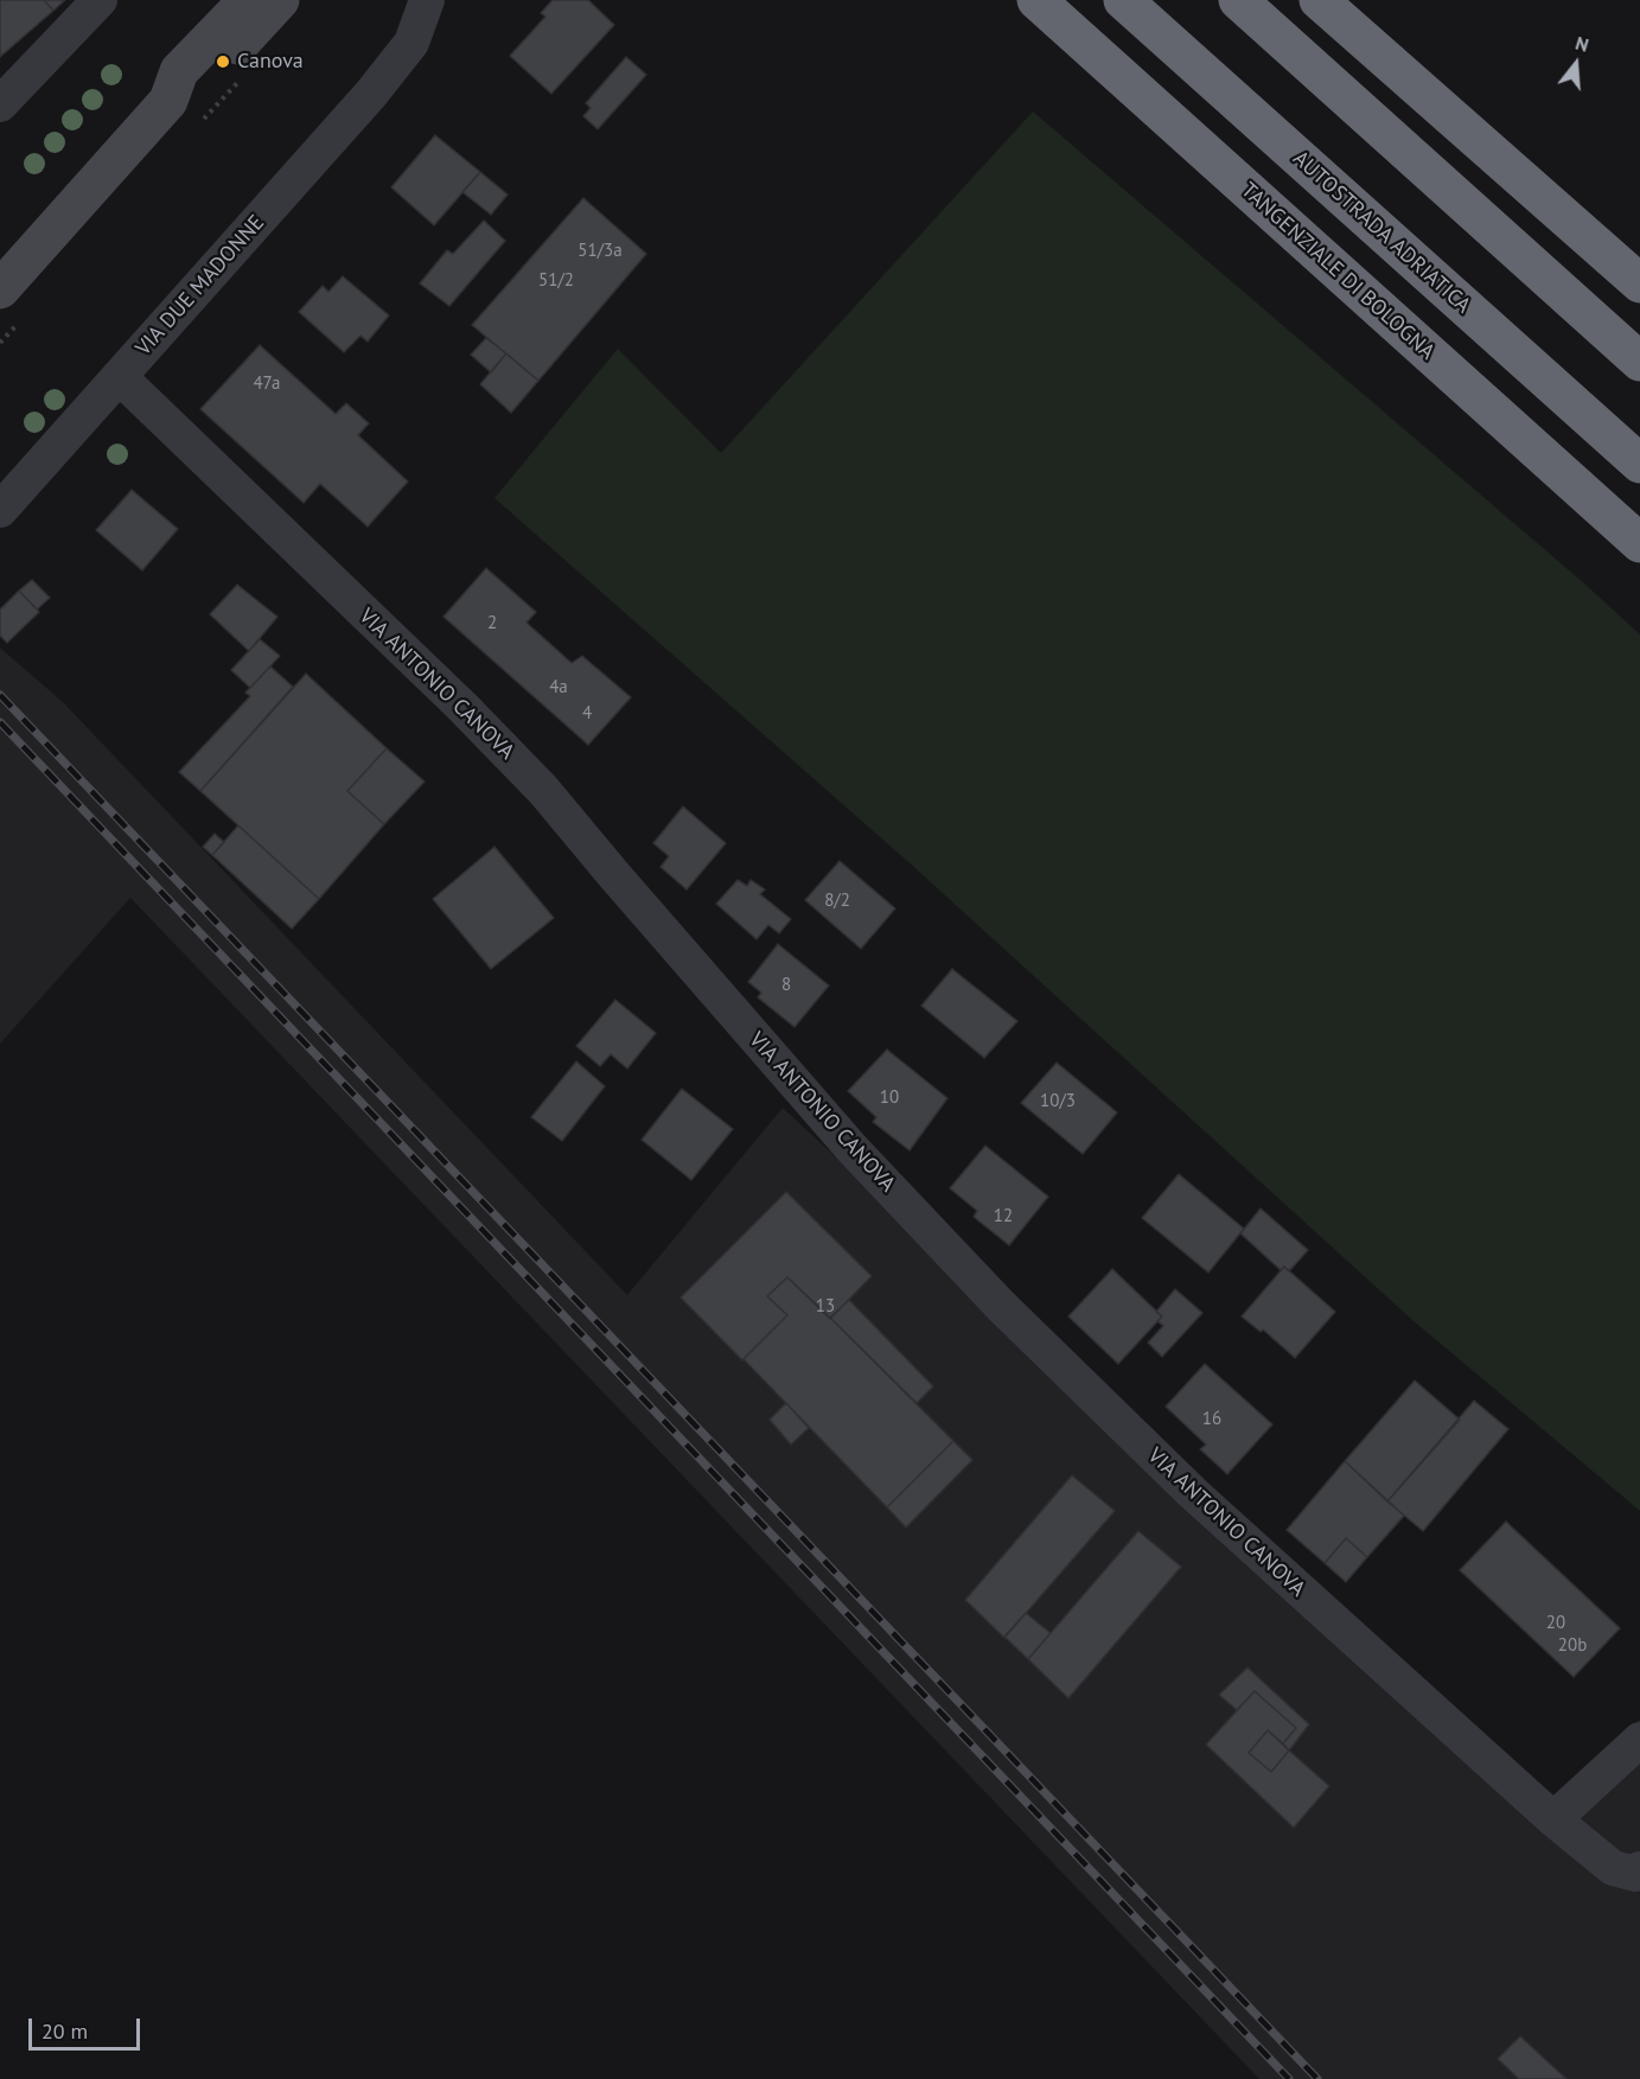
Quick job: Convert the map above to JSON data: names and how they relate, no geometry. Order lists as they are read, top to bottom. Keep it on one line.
{"streets":{"highway":["AUTOSTRADA ADRIATICA","TANGENZIALE DI BOLOGNA"],"street":["VIA DUE MADONNE","VIA ANTONIO CANOVA"]},"crossings":[["VIA DUE MADONNE","VIA ANTONIO CANOVA"]],"places":["Canova"],"house_numbers":["51/3a","51/2","47a","2","4a","4","8/2","8","10","10/3","12","13","16","20","20b"],"scale_bar":"20 m","north":"top"}
